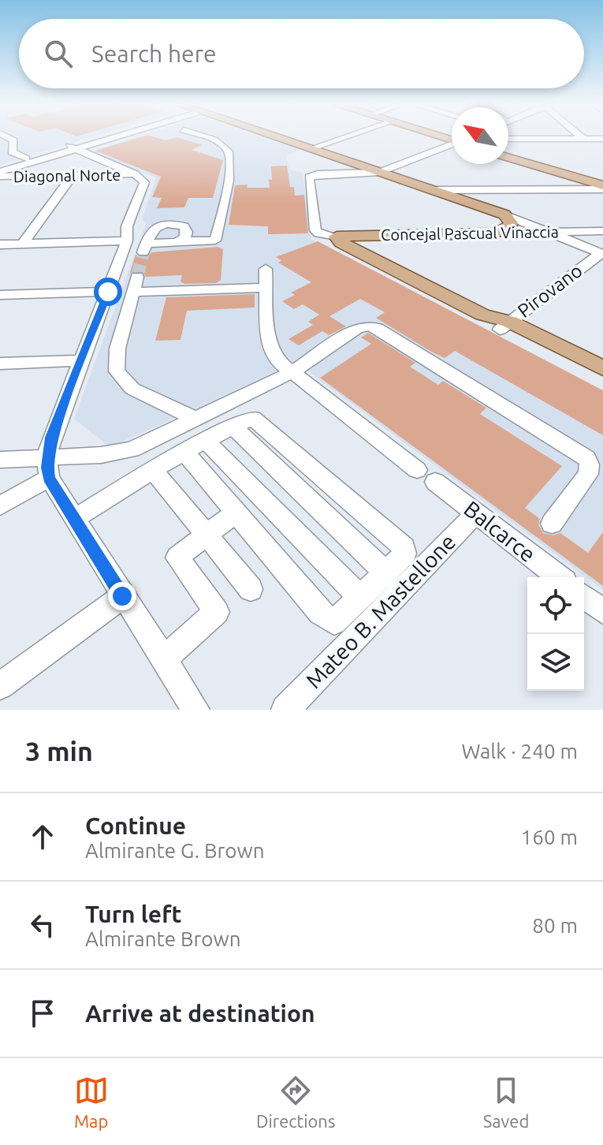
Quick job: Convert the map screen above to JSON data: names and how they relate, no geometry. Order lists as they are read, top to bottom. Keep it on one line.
{"streets":{"main road":["Concejal Pascual Vinaccia"],"street":["Diagonal Norte","Pirovano","Balcarce","Mateo B. Mastellone"]},"crossings":[["Balcarce","Mateo B. Mastellone"]],"north":"top left","page":{"search":"Search here","heading":["3 min","Walk · 240 m"],"list":[["Continue","Almirante G. Brown","160 m"],["Turn left","Almirante Brown","80 m"],"Arrive at destination"],"nav":["Map","Directions","Saved"]}}
